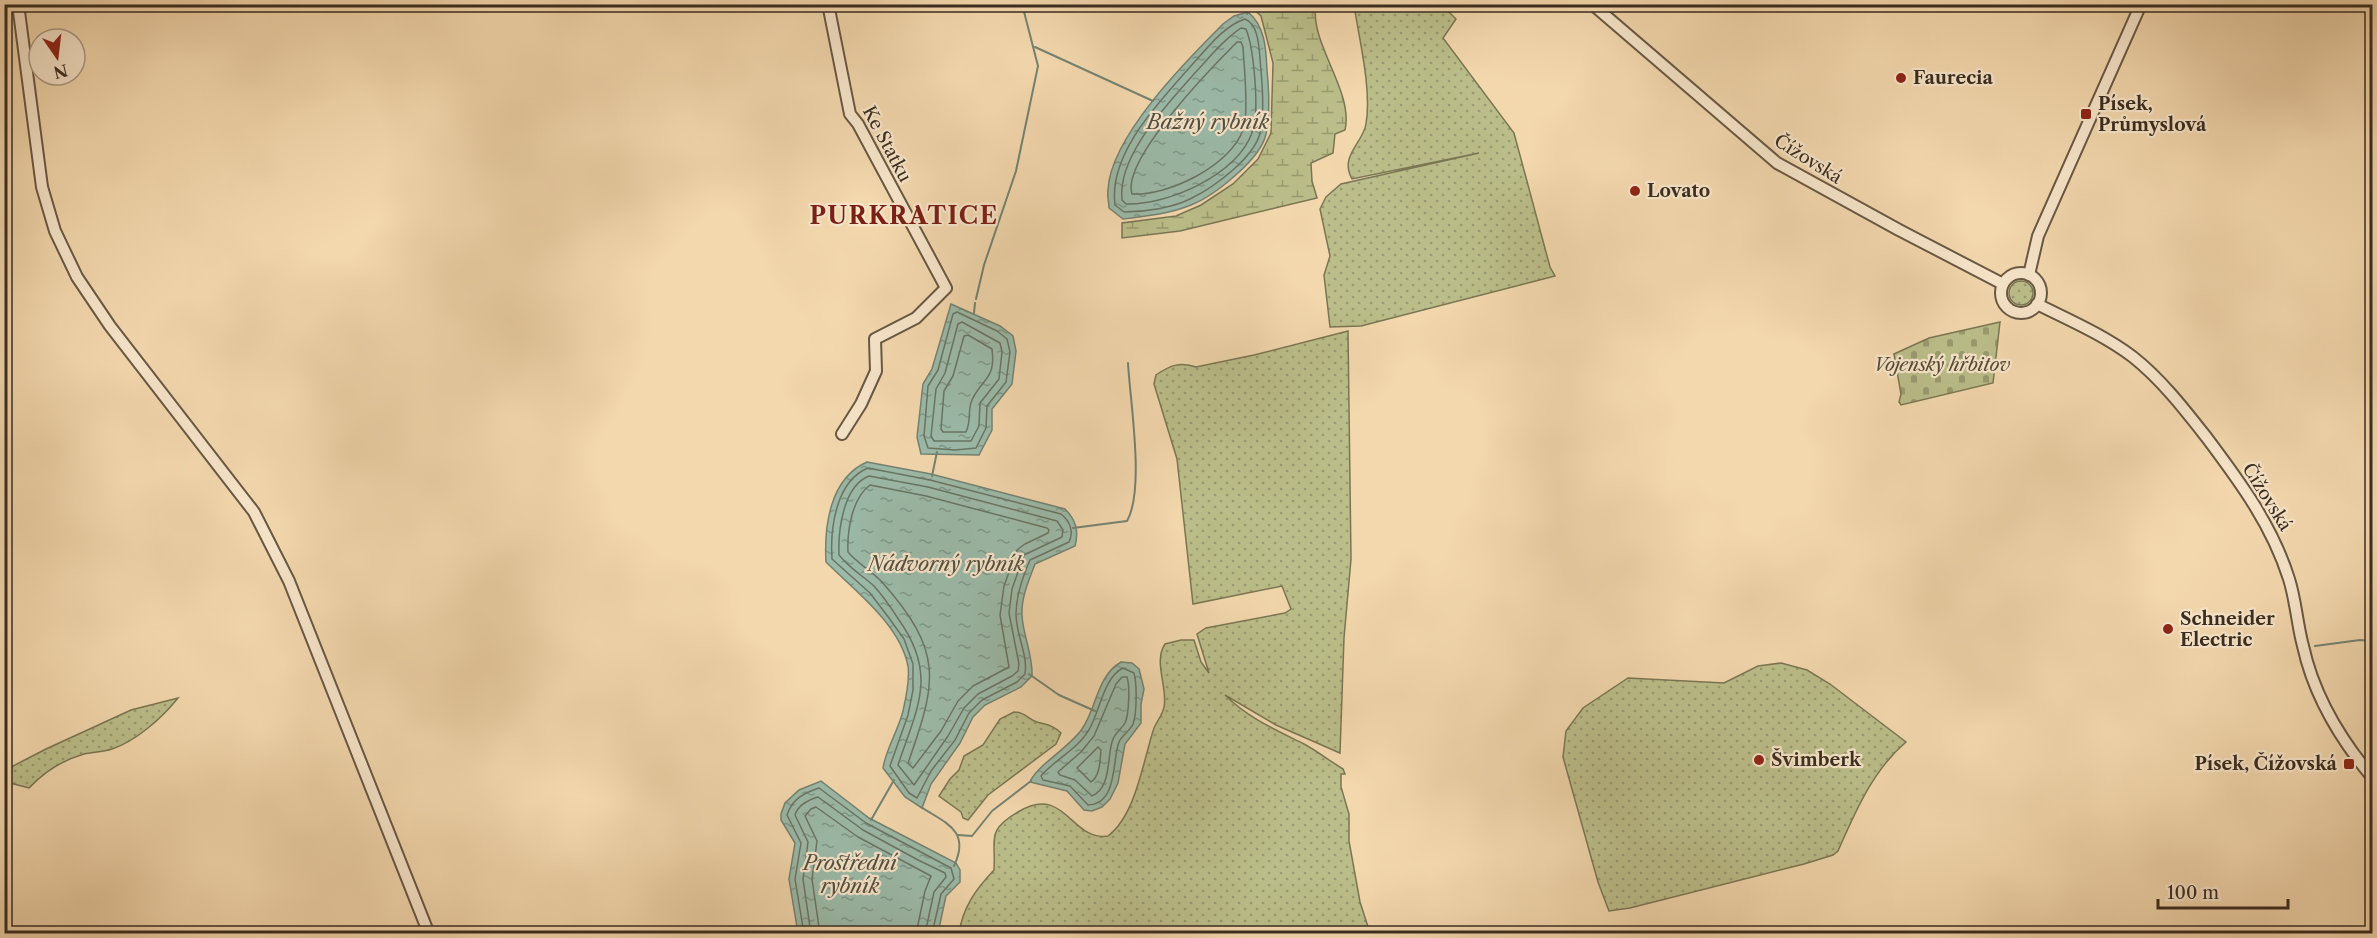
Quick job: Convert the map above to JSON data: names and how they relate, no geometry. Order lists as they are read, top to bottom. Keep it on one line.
{"streets":{"street":["Ke Statku","Čížovská"]},"districts":["PURKRATICE"],"water":["Bažný rybník","Nádvorný rybník","Prostřední rybník"],"parks":["Vojenský hřbitov"],"places":{"other":["Faurecia","Lovato","Schneider Electric","Švimberk"],"transit":["Písek, Průmyslová","Písek, Čížovská"]},"scale_bar":"100 m","north":"bottom"}
